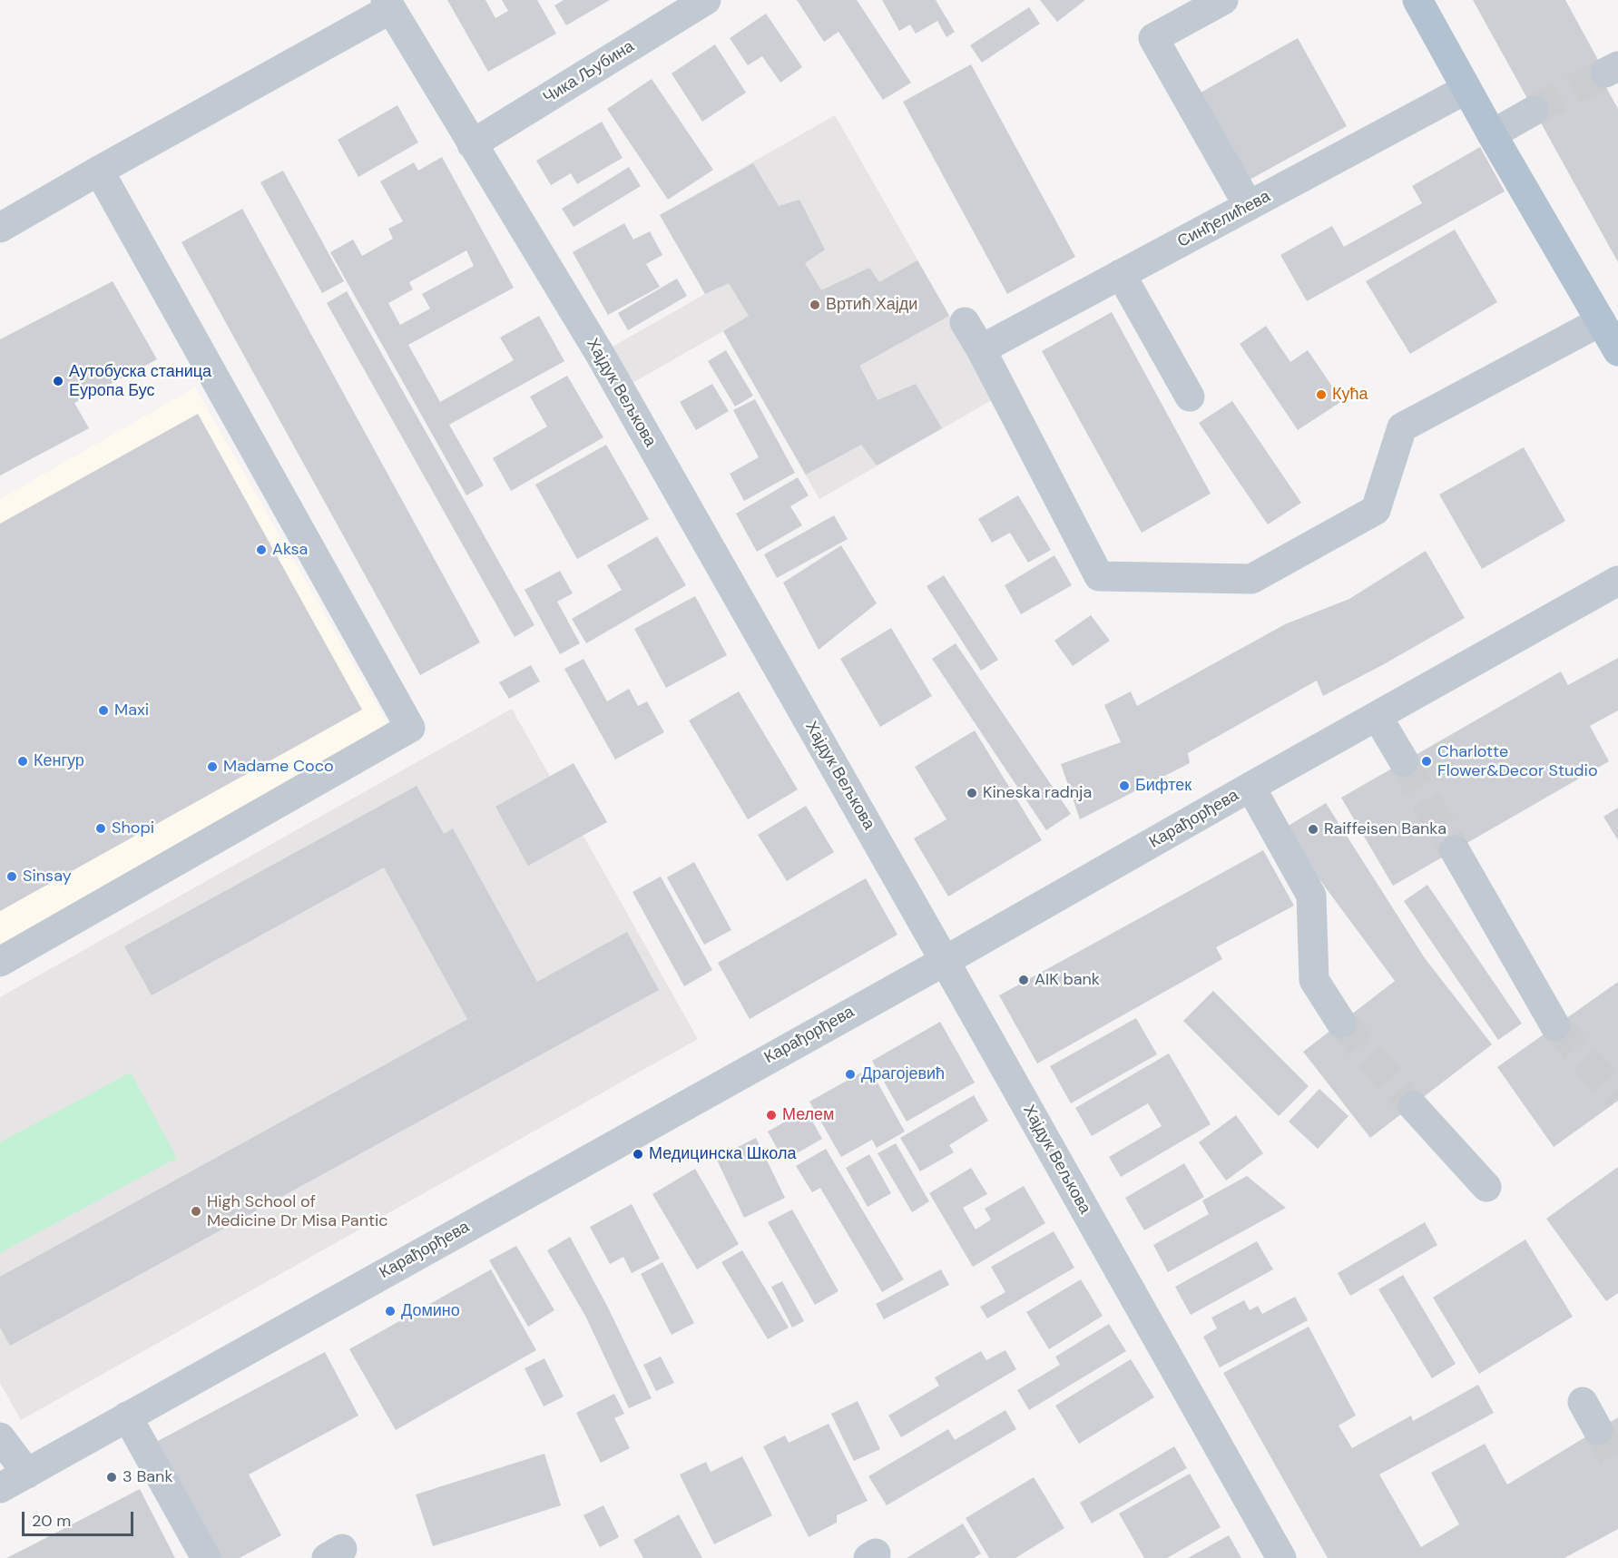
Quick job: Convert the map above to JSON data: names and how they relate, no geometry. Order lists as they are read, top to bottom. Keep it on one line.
{"streets":{"street":["Чика Љубина","Синђелићева","Хајдук Вељкова","Карађорђева"]},"crossings":[["Чика Љубина","Хајдук Вељкова"],["Хајдук Вељкова","Карађорђева"]],"places":["Вртић Хајди","Аутобуска станица Еуропа Бус","Кућа","Aksa","Maxi","Кенгур","Charlotte Flower&Decor Studio","Madame Coco","Бифтек","Kineska radnja","Shopi","Raiffeisen Banka","Sinsay","AIK bank","Драгојевић","Мелем","Медицинска Школа","High School of Medicine Dr Misa Pantic","Домино","3 Bank"],"scale_bar":"20 m"}
